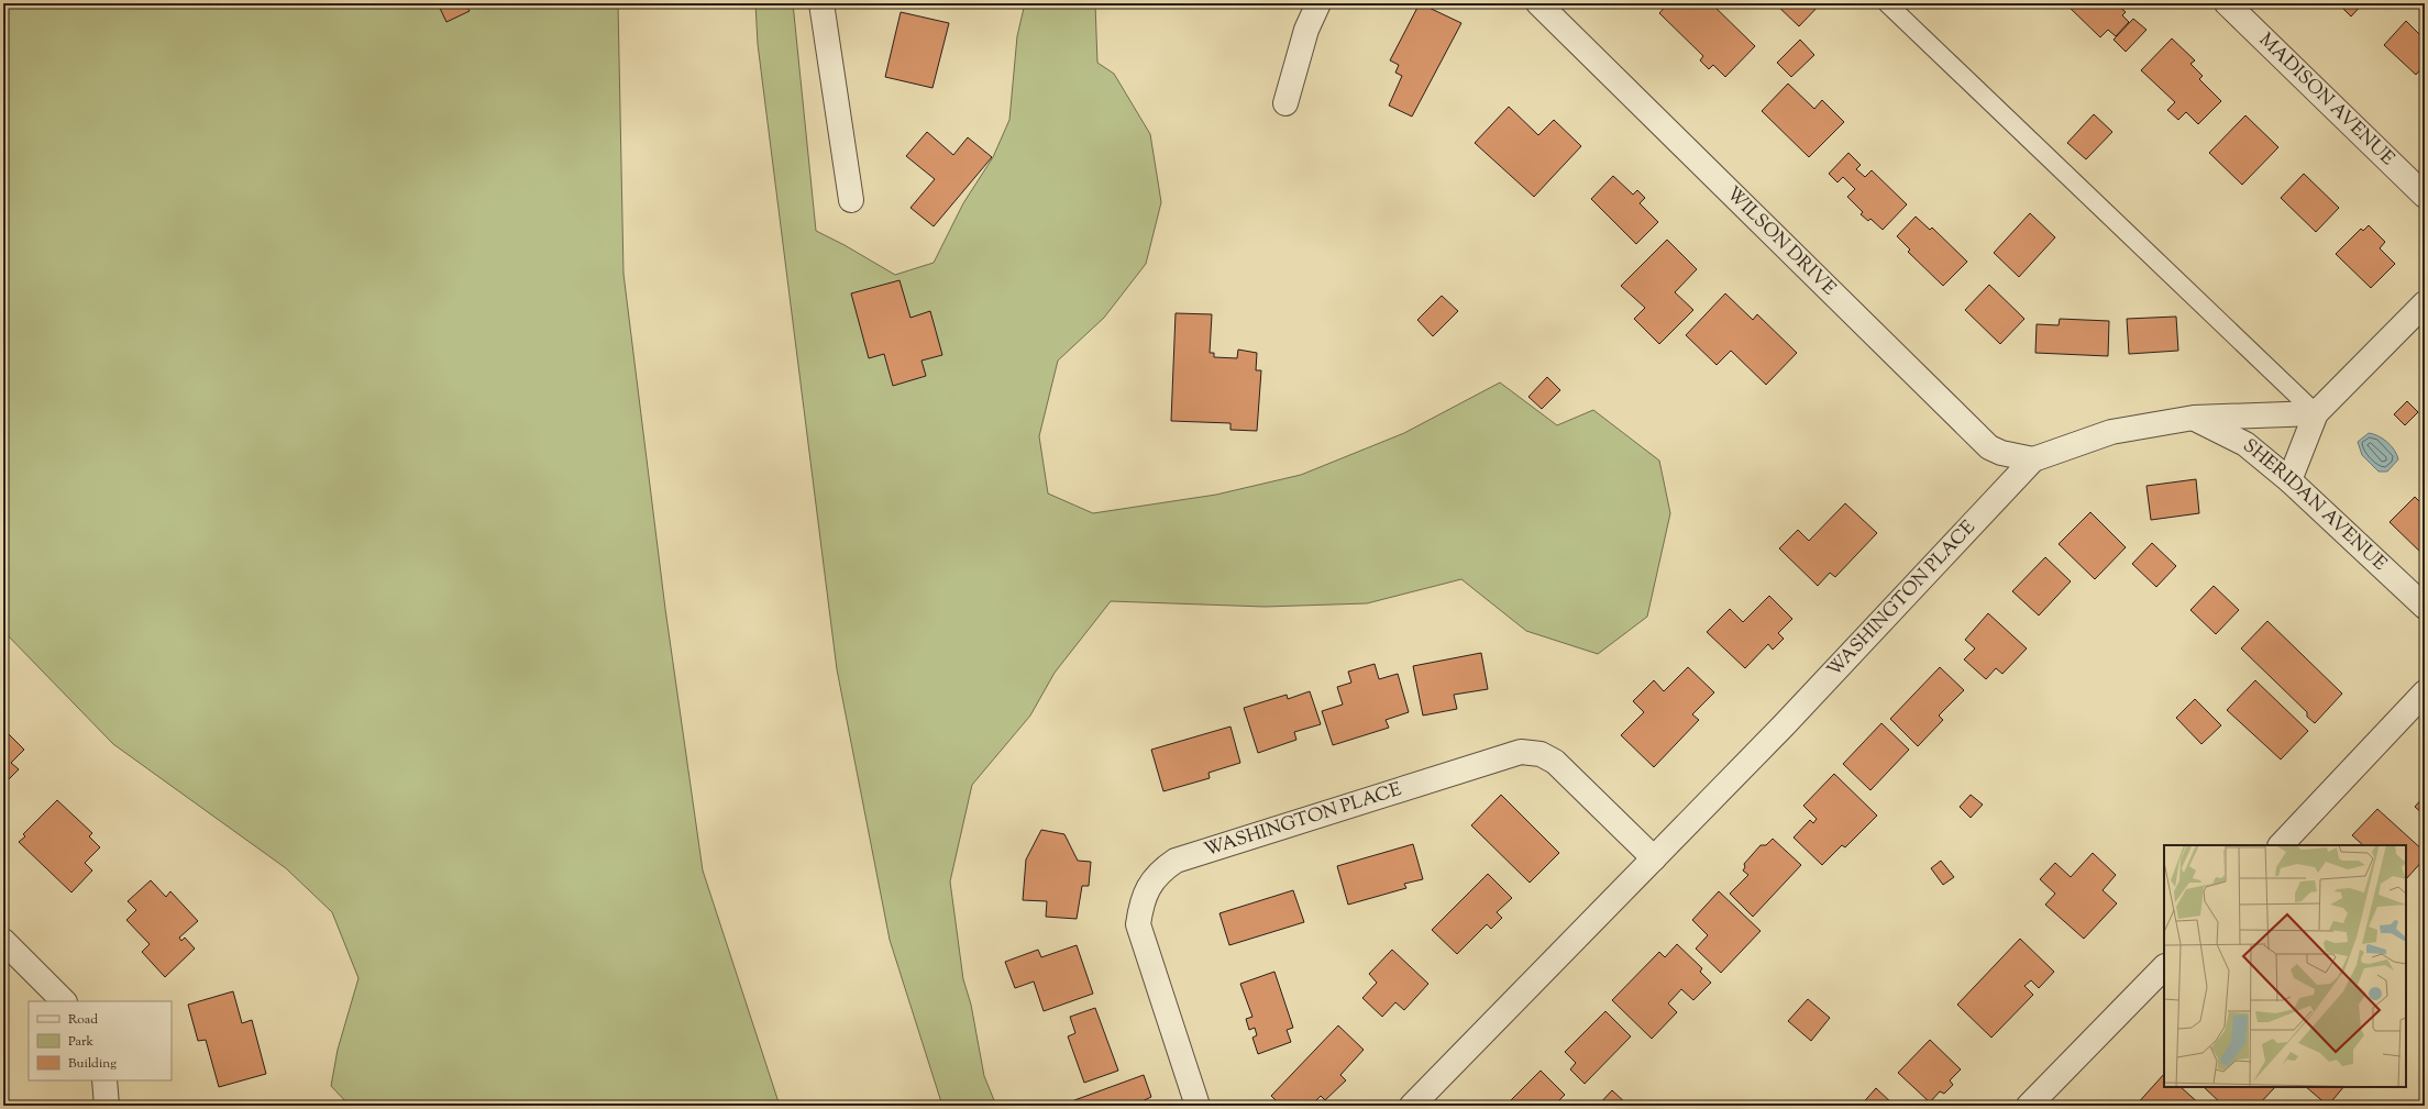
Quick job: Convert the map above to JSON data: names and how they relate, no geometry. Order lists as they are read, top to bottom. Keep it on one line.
{"streets":{"street":["MADISON AVENUE","WILSON DRIVE","SHERIDAN AVENUE","WASHINGTON PLACE"]},"crossings":[["WILSON DRIVE","WASHINGTON PLACE"],["SHERIDAN AVENUE","WASHINGTON PLACE"]],"legend":["Road","Park","Building"]}
